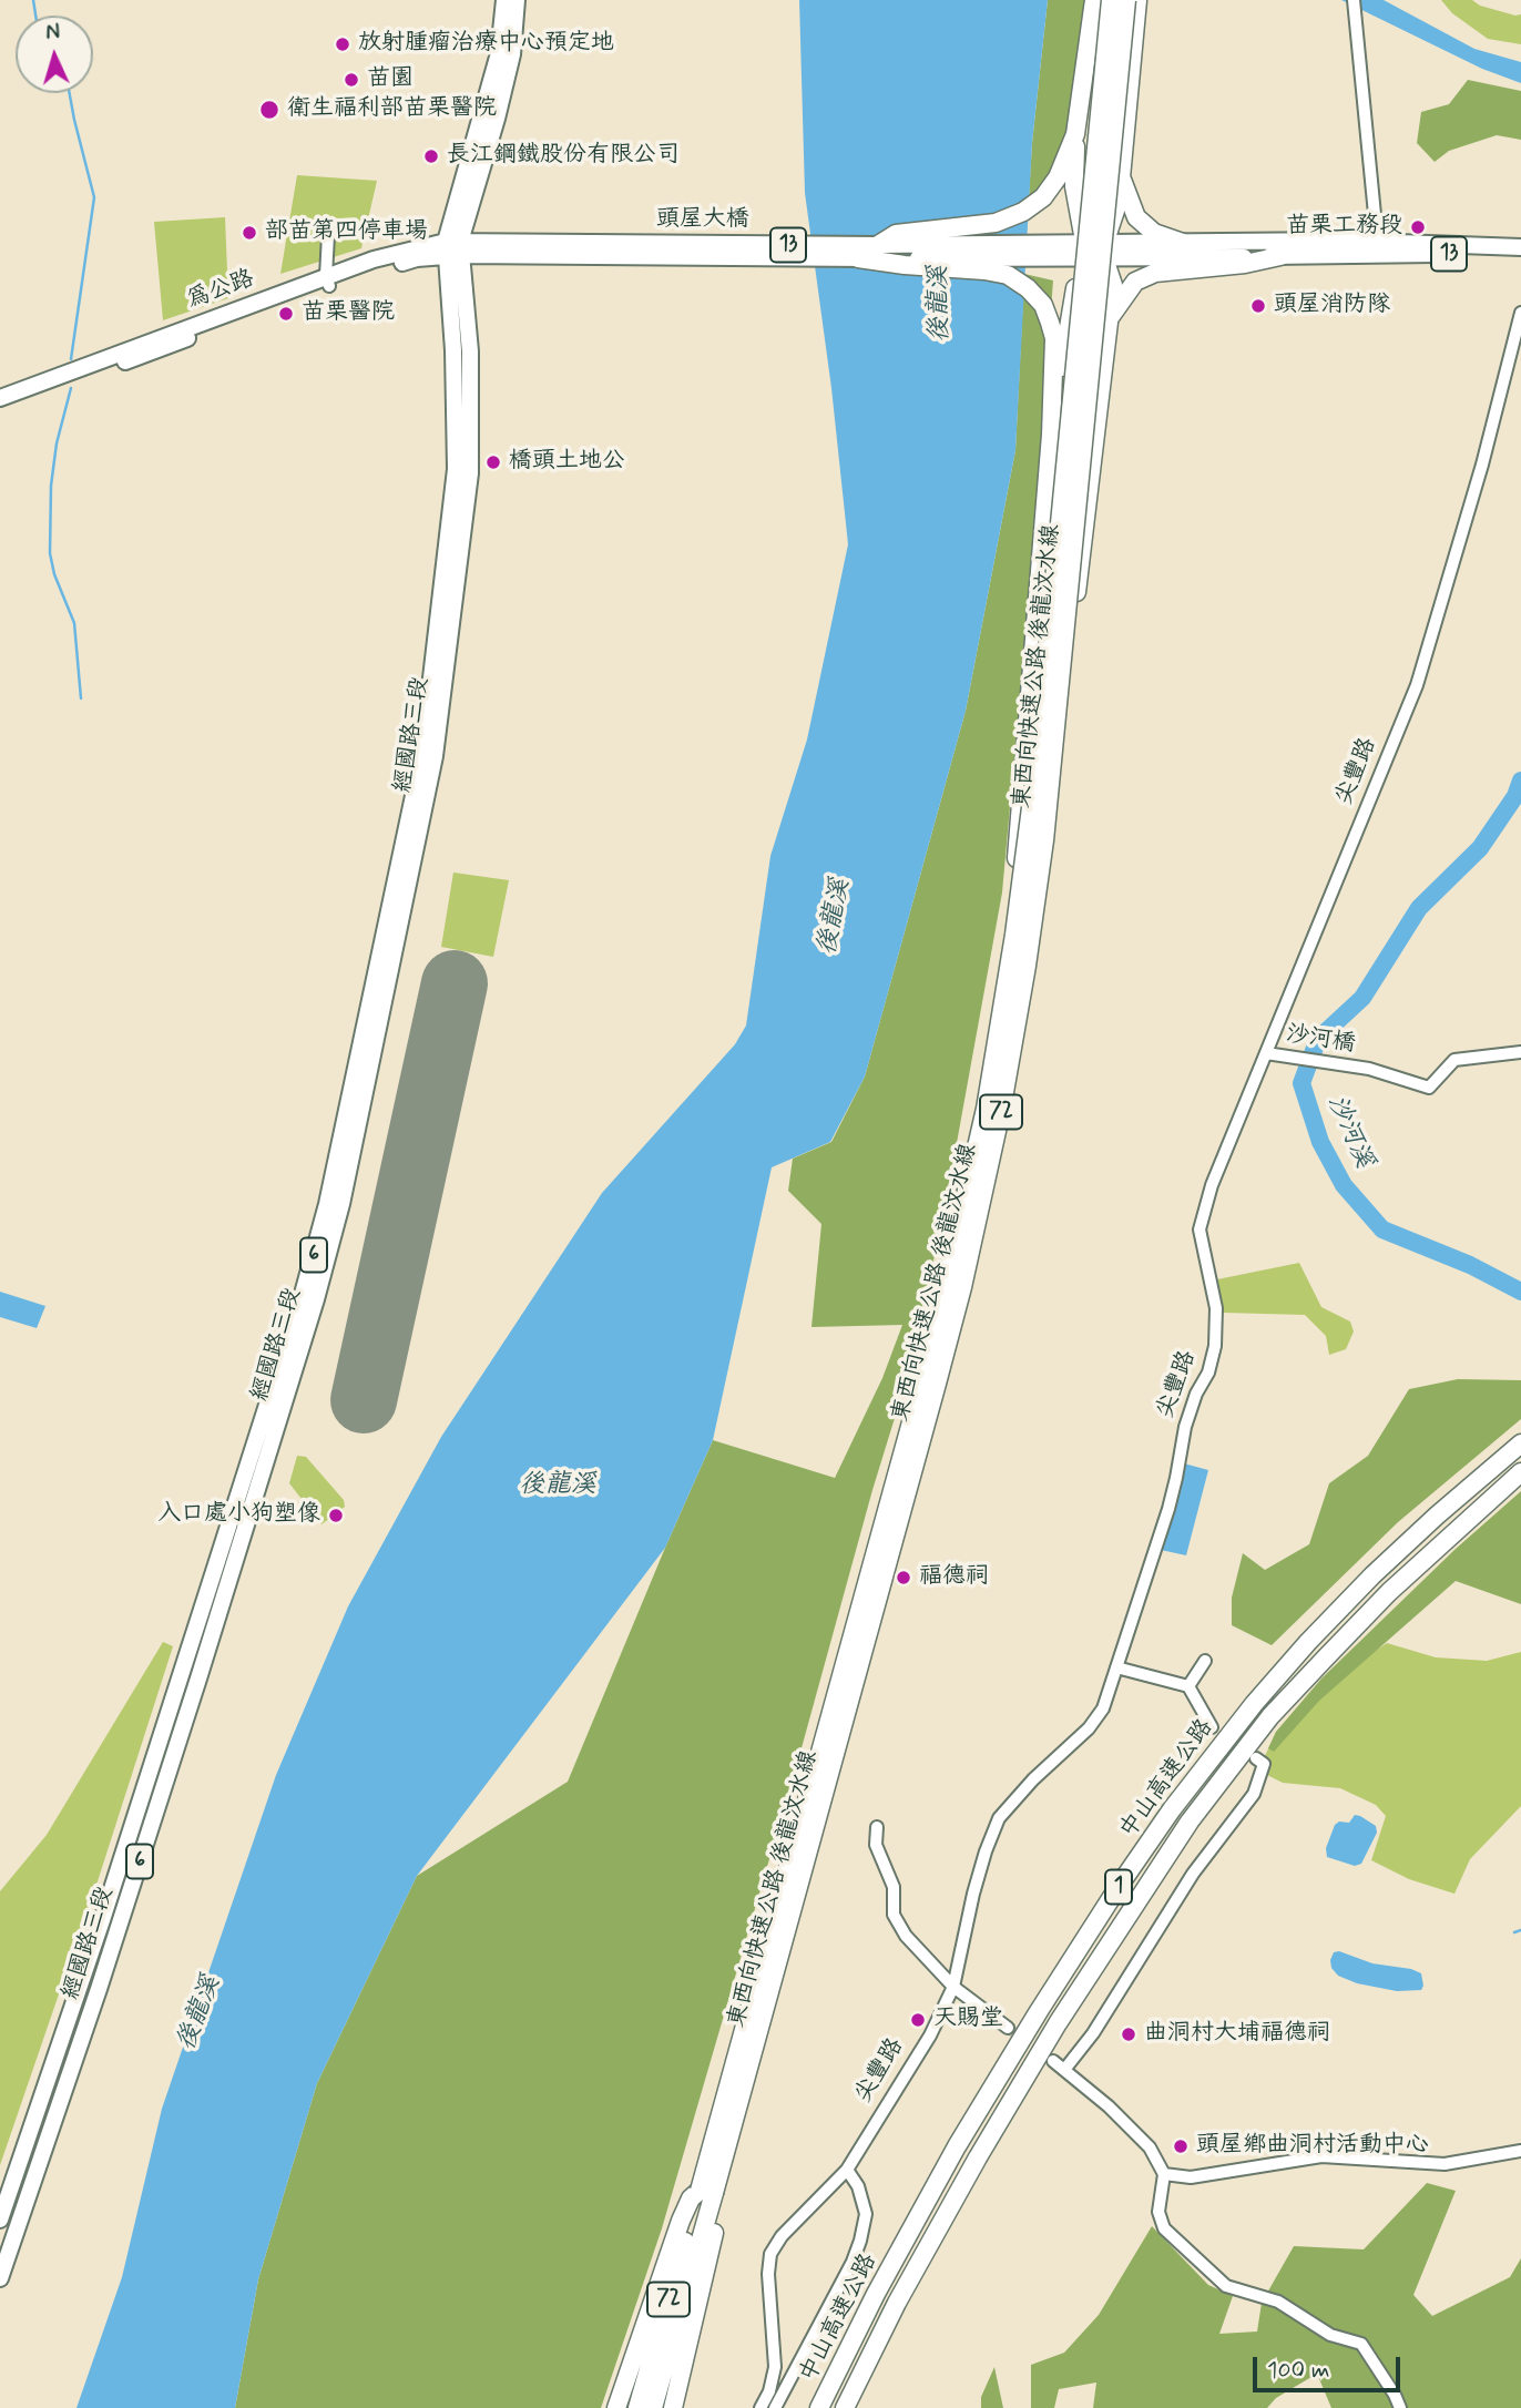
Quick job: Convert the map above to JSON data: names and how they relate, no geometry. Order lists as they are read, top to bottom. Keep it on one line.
{"streets":{"highway":["東西向快速公路 後龍汶水線","72","中山高速公路","1"],"main road":["頭屋大橋","13","為公路","經國路三段","6"],"street":["尖豐路","沙河橋"]},"crossings":[["頭屋大橋","13"],["頭屋大橋","為公路"],["頭屋大橋","經國路三段"],["頭屋大橋","6"],["為公路","經國路三段"],["為公路","6"],["經國路三段","6"],["尖豐路","沙河橋"]],"water":["後龍溪","沙河溪"],"places":["放射腫瘤治療中心預定地","苗園","衛生福利部苗栗醫院","長江鋼鐵股份有限公司","苗栗工務段","部苗第四停車場","頭屋消防隊","苗栗醫院","橋頭土地公","入口處小狗塑像","福德祠","天賜堂","曲洞村大埔福德祠","頭屋鄉曲洞村活動中心"],"scale_bar":"100 m","north":"top"}
